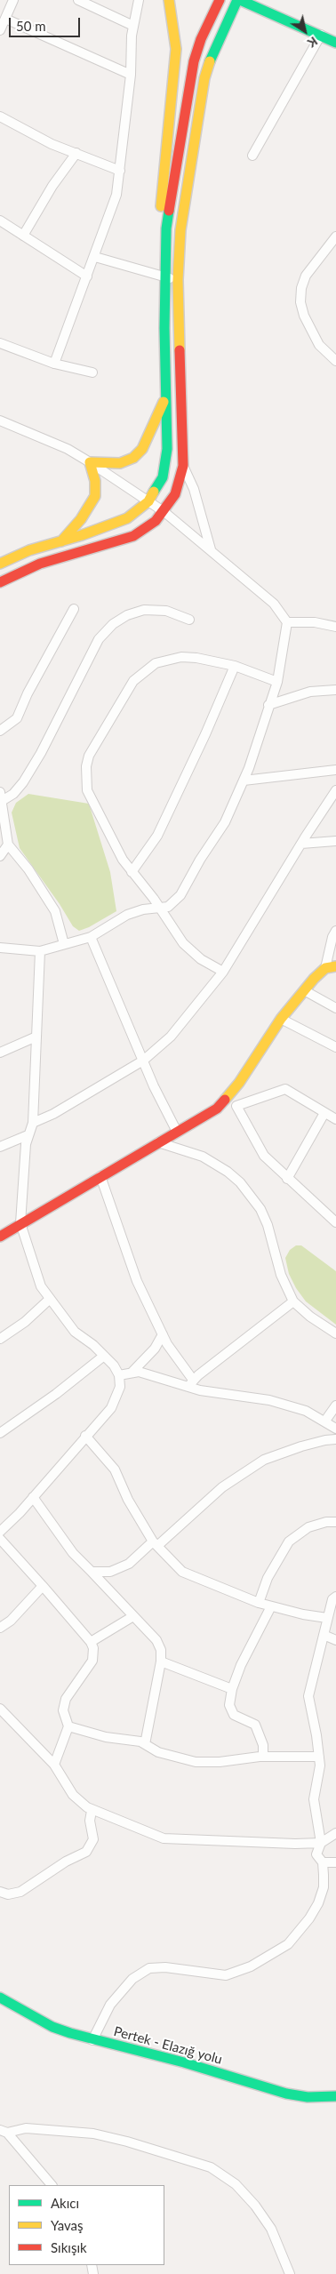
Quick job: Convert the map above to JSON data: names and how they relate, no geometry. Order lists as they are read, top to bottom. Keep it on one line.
{"streets":{"main road":["Pertek - Elazığ yolu"]},"legend":["Akıcı","Yavaş","Sıkışık"],"scale_bar":"50 m","north":"bottom right"}
